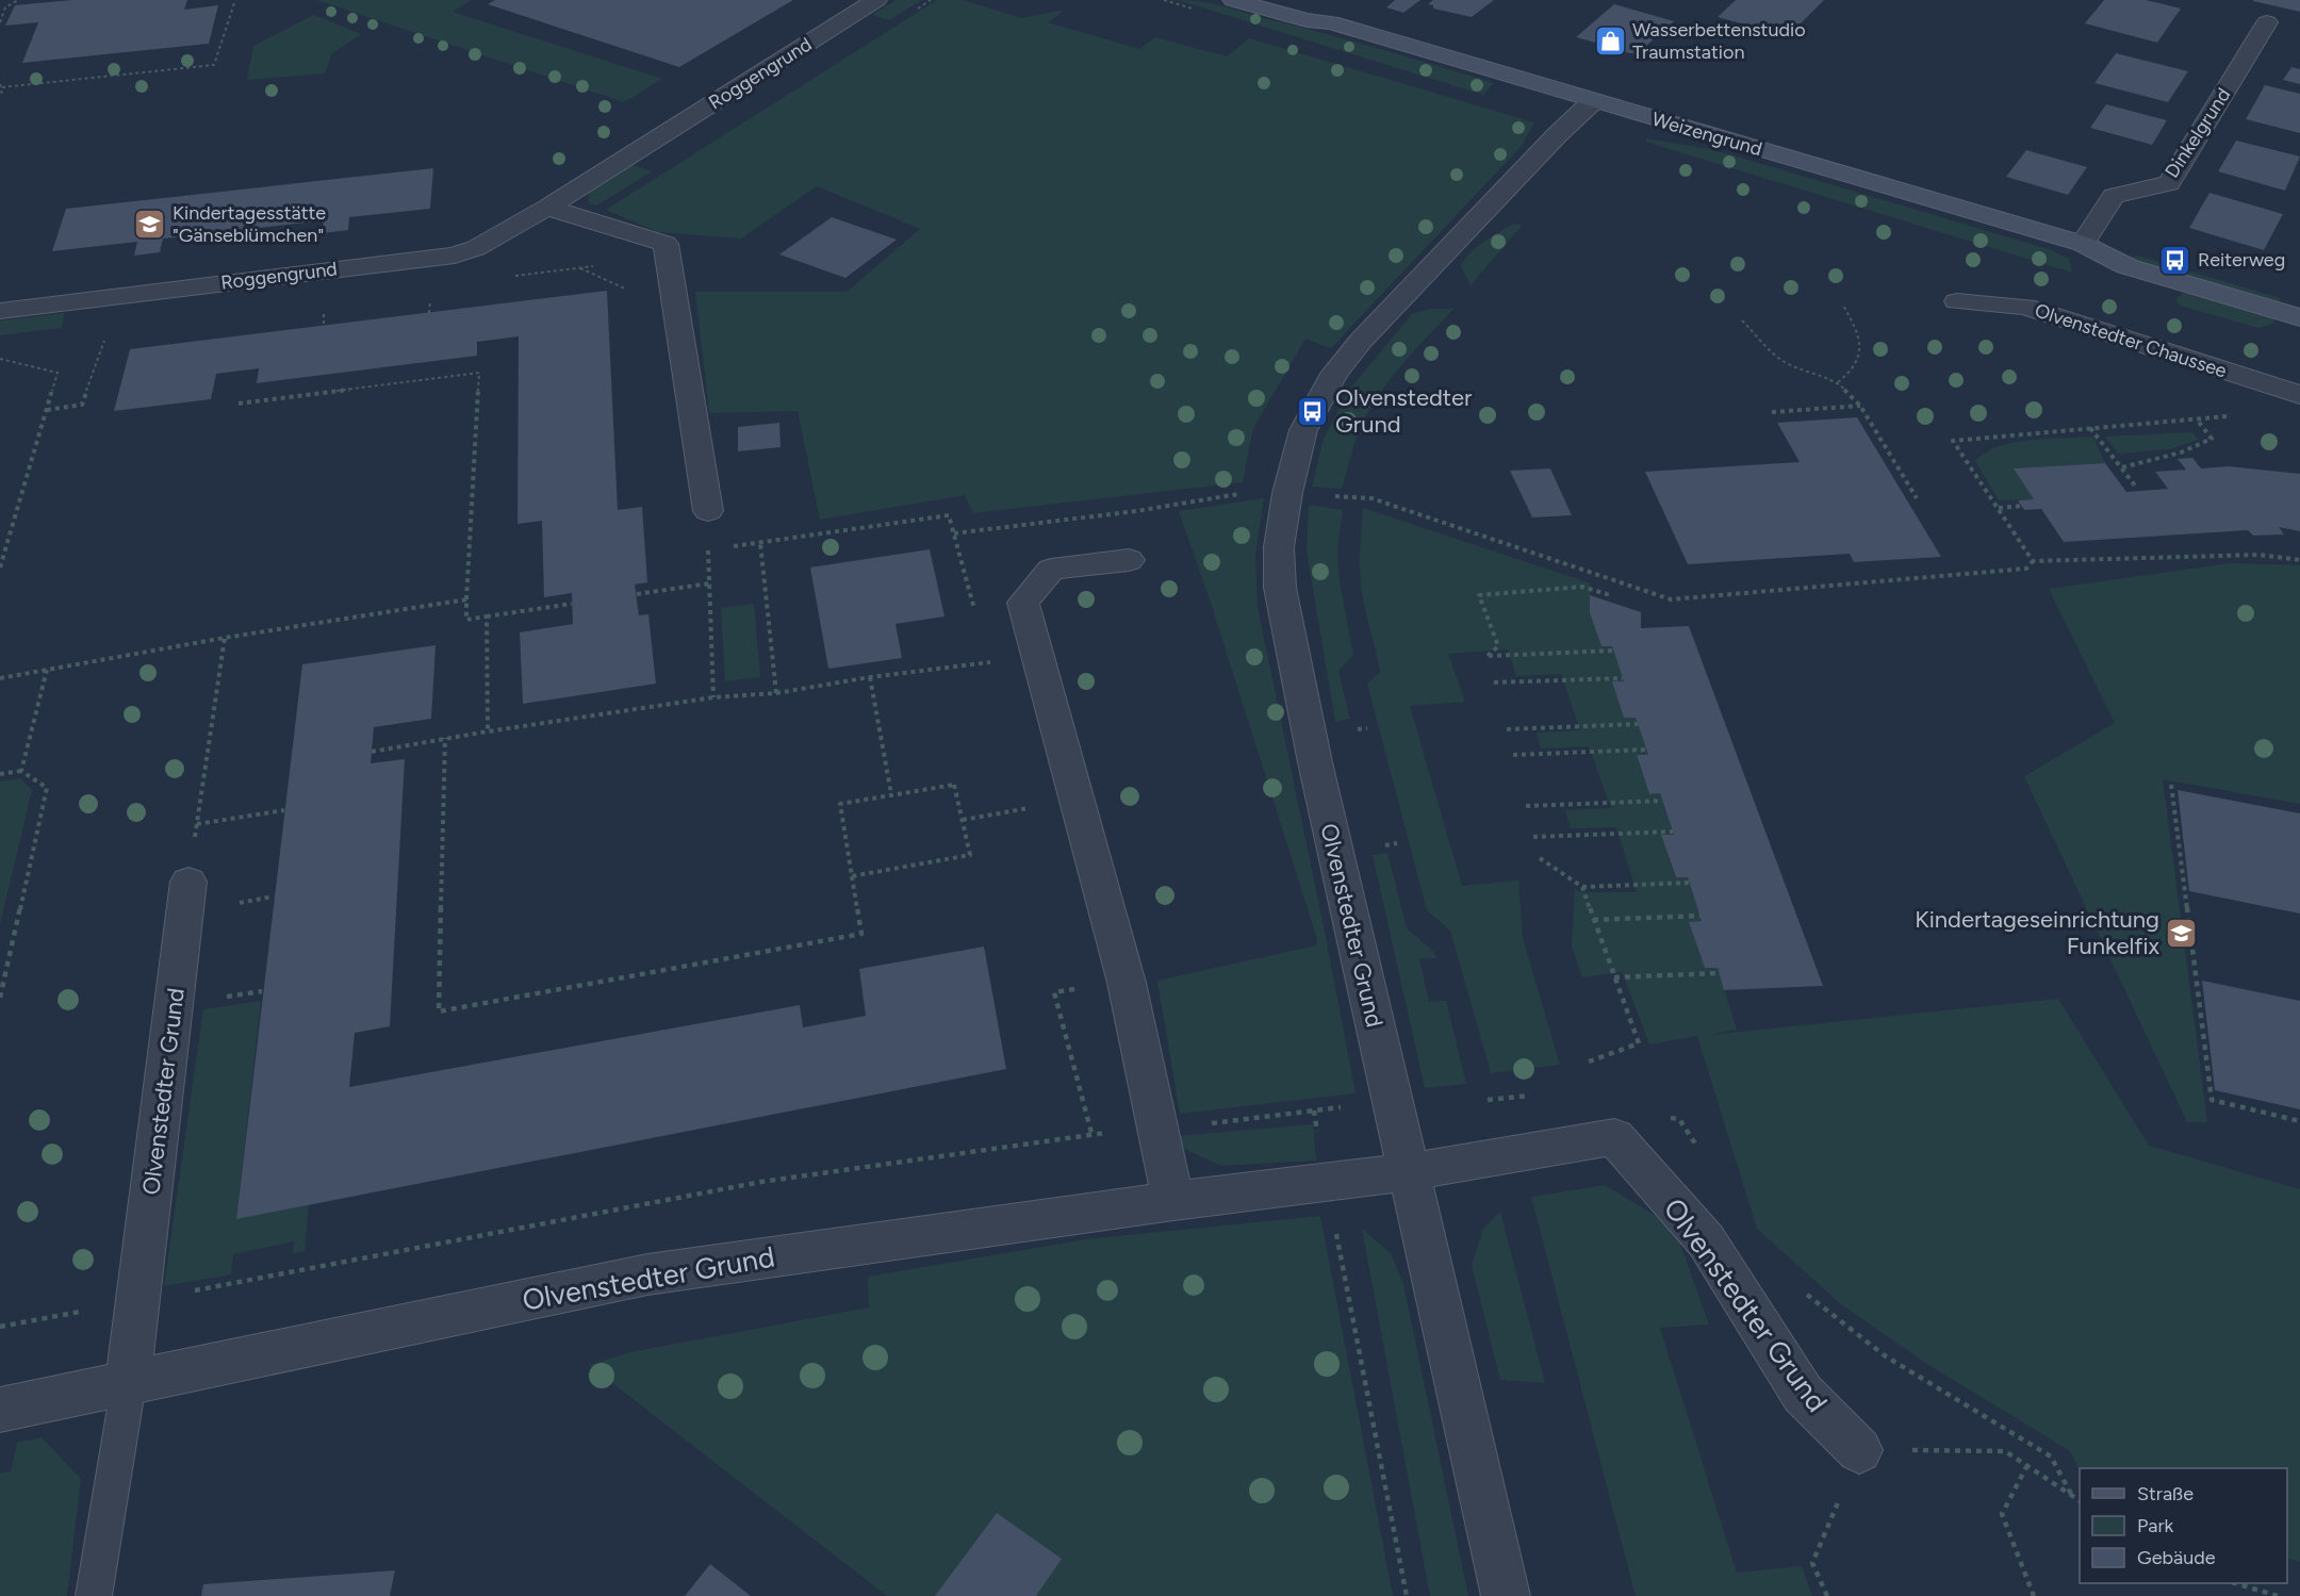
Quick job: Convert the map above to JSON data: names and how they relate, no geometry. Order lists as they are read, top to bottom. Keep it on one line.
{"streets":{"main road":["Weizengrund"],"street":["Roggengrund","Dinkelgrund","Olvenstedter Chaussee","Olvenstedter Grund"]},"crossings":[["Dinkelgrund","Weizengrund"],["Weizengrund","Olvenstedter Grund"]],"places":{"shop":["Wasserbettenstudio Traumstation"],"school or university":["Kindertagesstätte \"Gänseblümchen\"","Kindertageseinrichtung Funkelfix"],"bus stop":["Reiterweg","Olvenstedter Grund"]},"legend":["Straße","Park","Gebäude"]}
